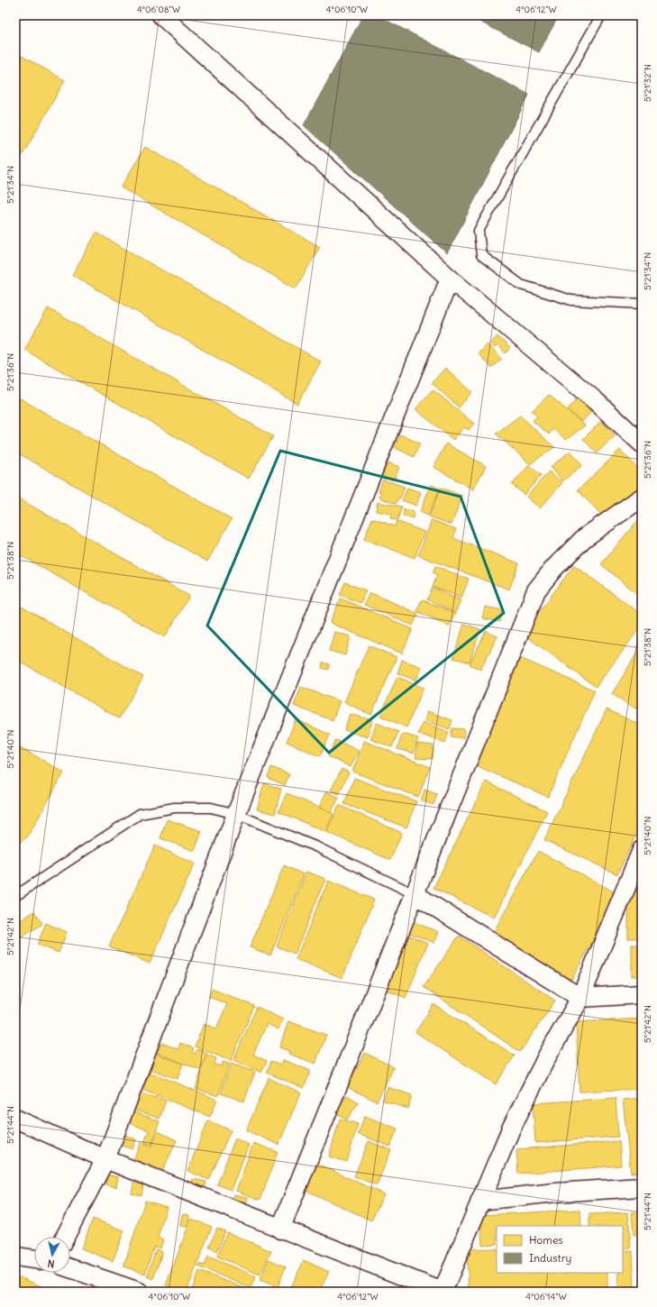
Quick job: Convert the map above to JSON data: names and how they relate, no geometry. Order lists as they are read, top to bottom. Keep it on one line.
{"legend":["Homes","Industry"],"north":"bottom","coordinates":["4°06'08\"W","4°06'10\"W","4°06'12\"W","5°21'32\"N","5°21'34\"N","5°21'36\"N","5°21'38\"N","5°21'40\"N","5°21'42\"N","5°21'44\"N","4°06'14\"W"]}
